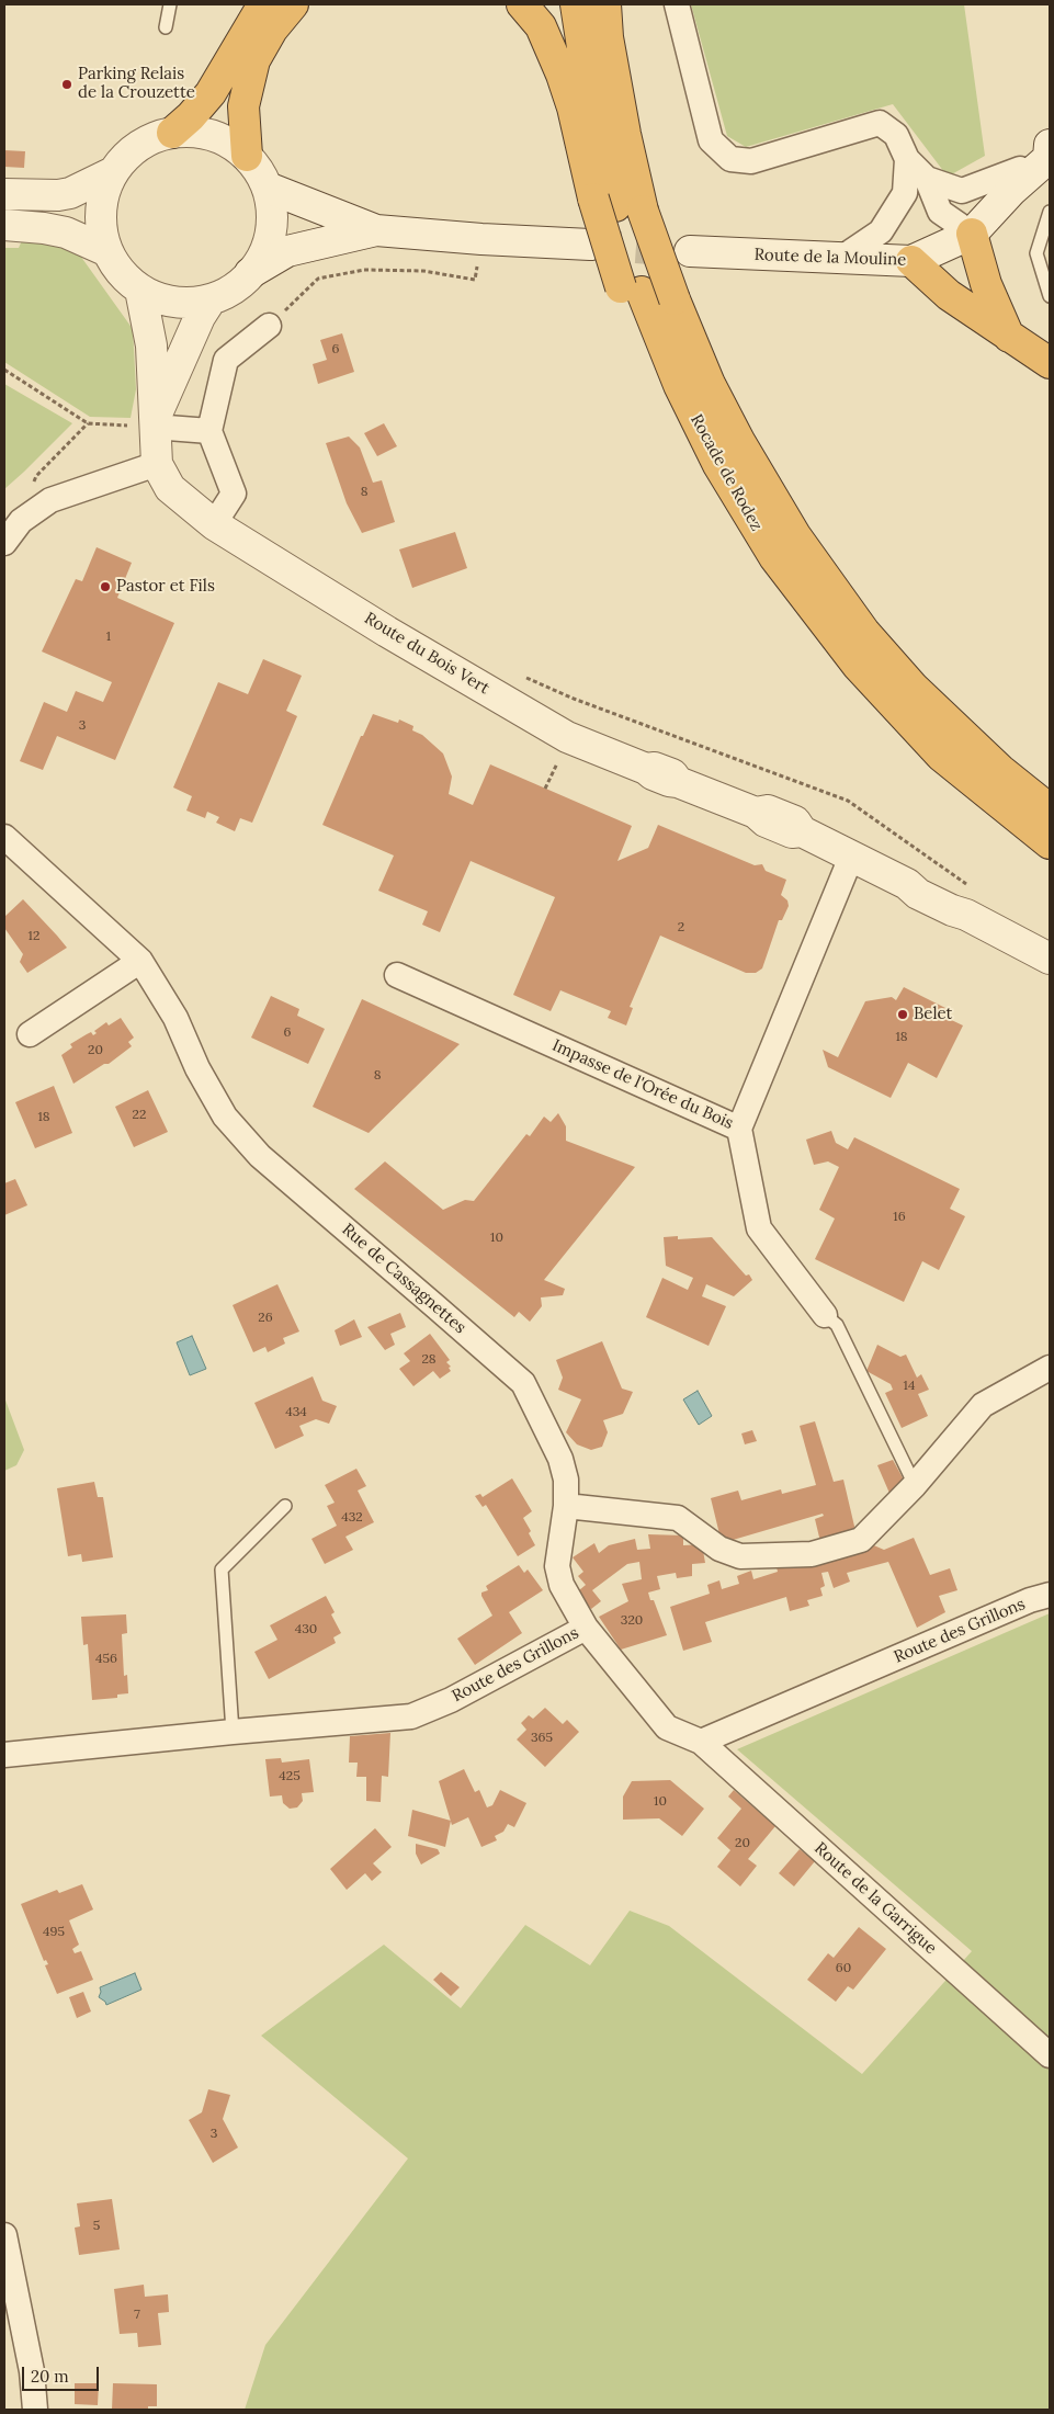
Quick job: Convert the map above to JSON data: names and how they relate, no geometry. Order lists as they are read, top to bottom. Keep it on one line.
{"streets":{"highway":["Rocade de Rodez"],"street":["Route de la Mouline","Route du Bois Vert","Impasse de l'Orée du Bois","Rue de Cassagnettes","Route des Grillons","Route de la Garrigue"]},"crossings":[["Route du Bois Vert","Impasse de l'Orée du Bois"],["Rue de Cassagnettes","Route des Grillons"],["Route des Grillons","Route de la Garrigue"]],"places":["Parking Relais de la Crouzette","Pastor et Fils","Belet"],"house_numbers":["6","8","1","3","2","12","6","18","20","8","22","18","16","10","26","28","14","434","432","320","430","456","365","425","10","20","495","60","3","5","7"],"scale_bar":"20 m"}
